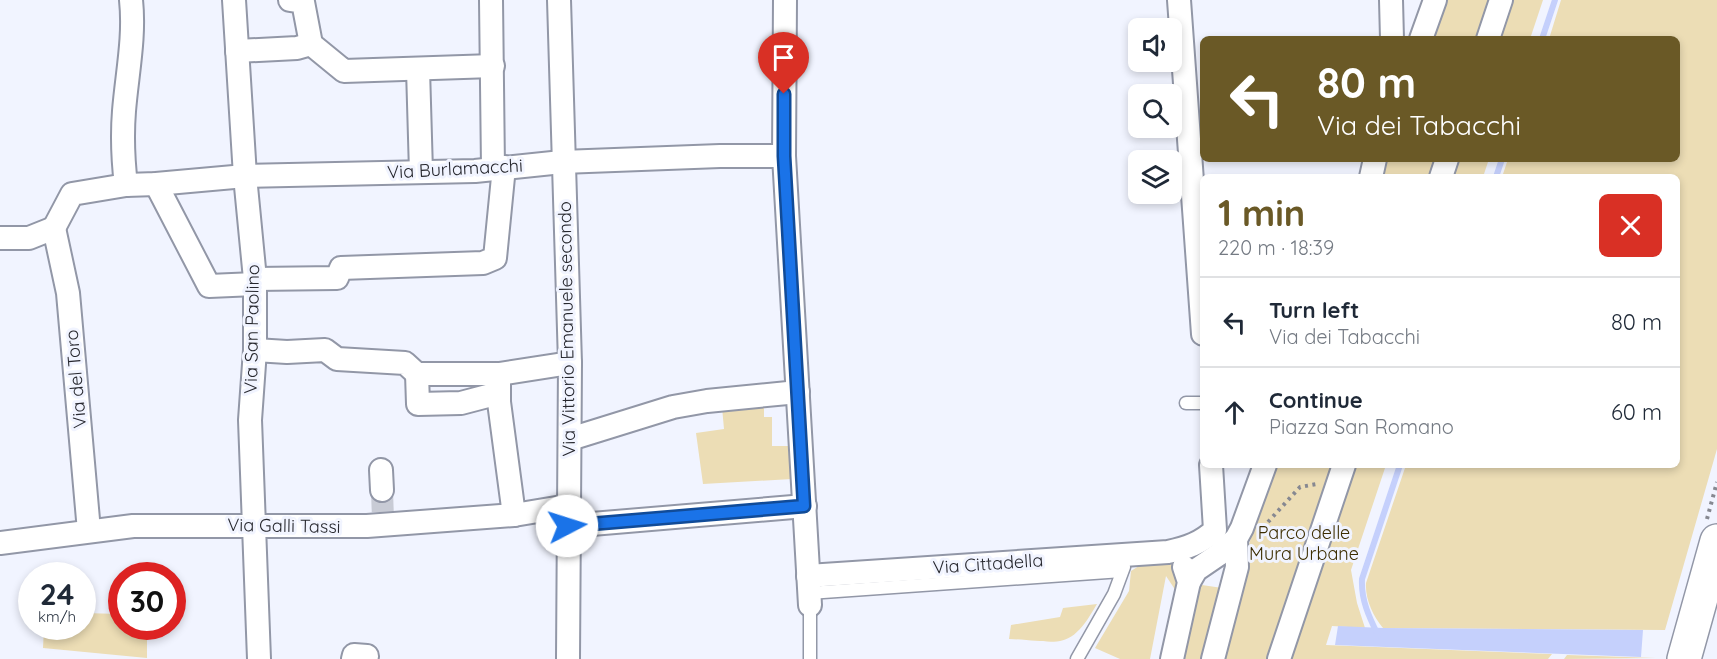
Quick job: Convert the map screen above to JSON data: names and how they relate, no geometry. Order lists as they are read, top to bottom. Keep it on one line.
{"streets":{"street":["Via Burlamacchi","Via San Paolino","Via Vittorio Emanuele secondo","Via del Toro","Via Galli Tassi","Via Cittadella"]},"crossings":[["Via Burlamacchi","Via San Paolino"],["Via Burlamacchi","Via Vittorio Emanuele secondo"],["Via Burlamacchi","Via del Toro"],["Via San Paolino","Via Galli Tassi"],["Via Vittorio Emanuele secondo","Via Galli Tassi"],["Via del Toro","Via Galli Tassi"]],"parks":["Parco delle Mura Urbane"],"page":{"turn":["80 m","Via dei Tabacchi"],"heading":["1 min","220 m · 18:39"],"list":[{"name":"Turn left","note":"Via dei Tabacchi","value":"80 m"},{"name":"Continue","note":"Piazza San Romano","value":"60 m"}],"speed":"24 km/h","limit":"30"}}
